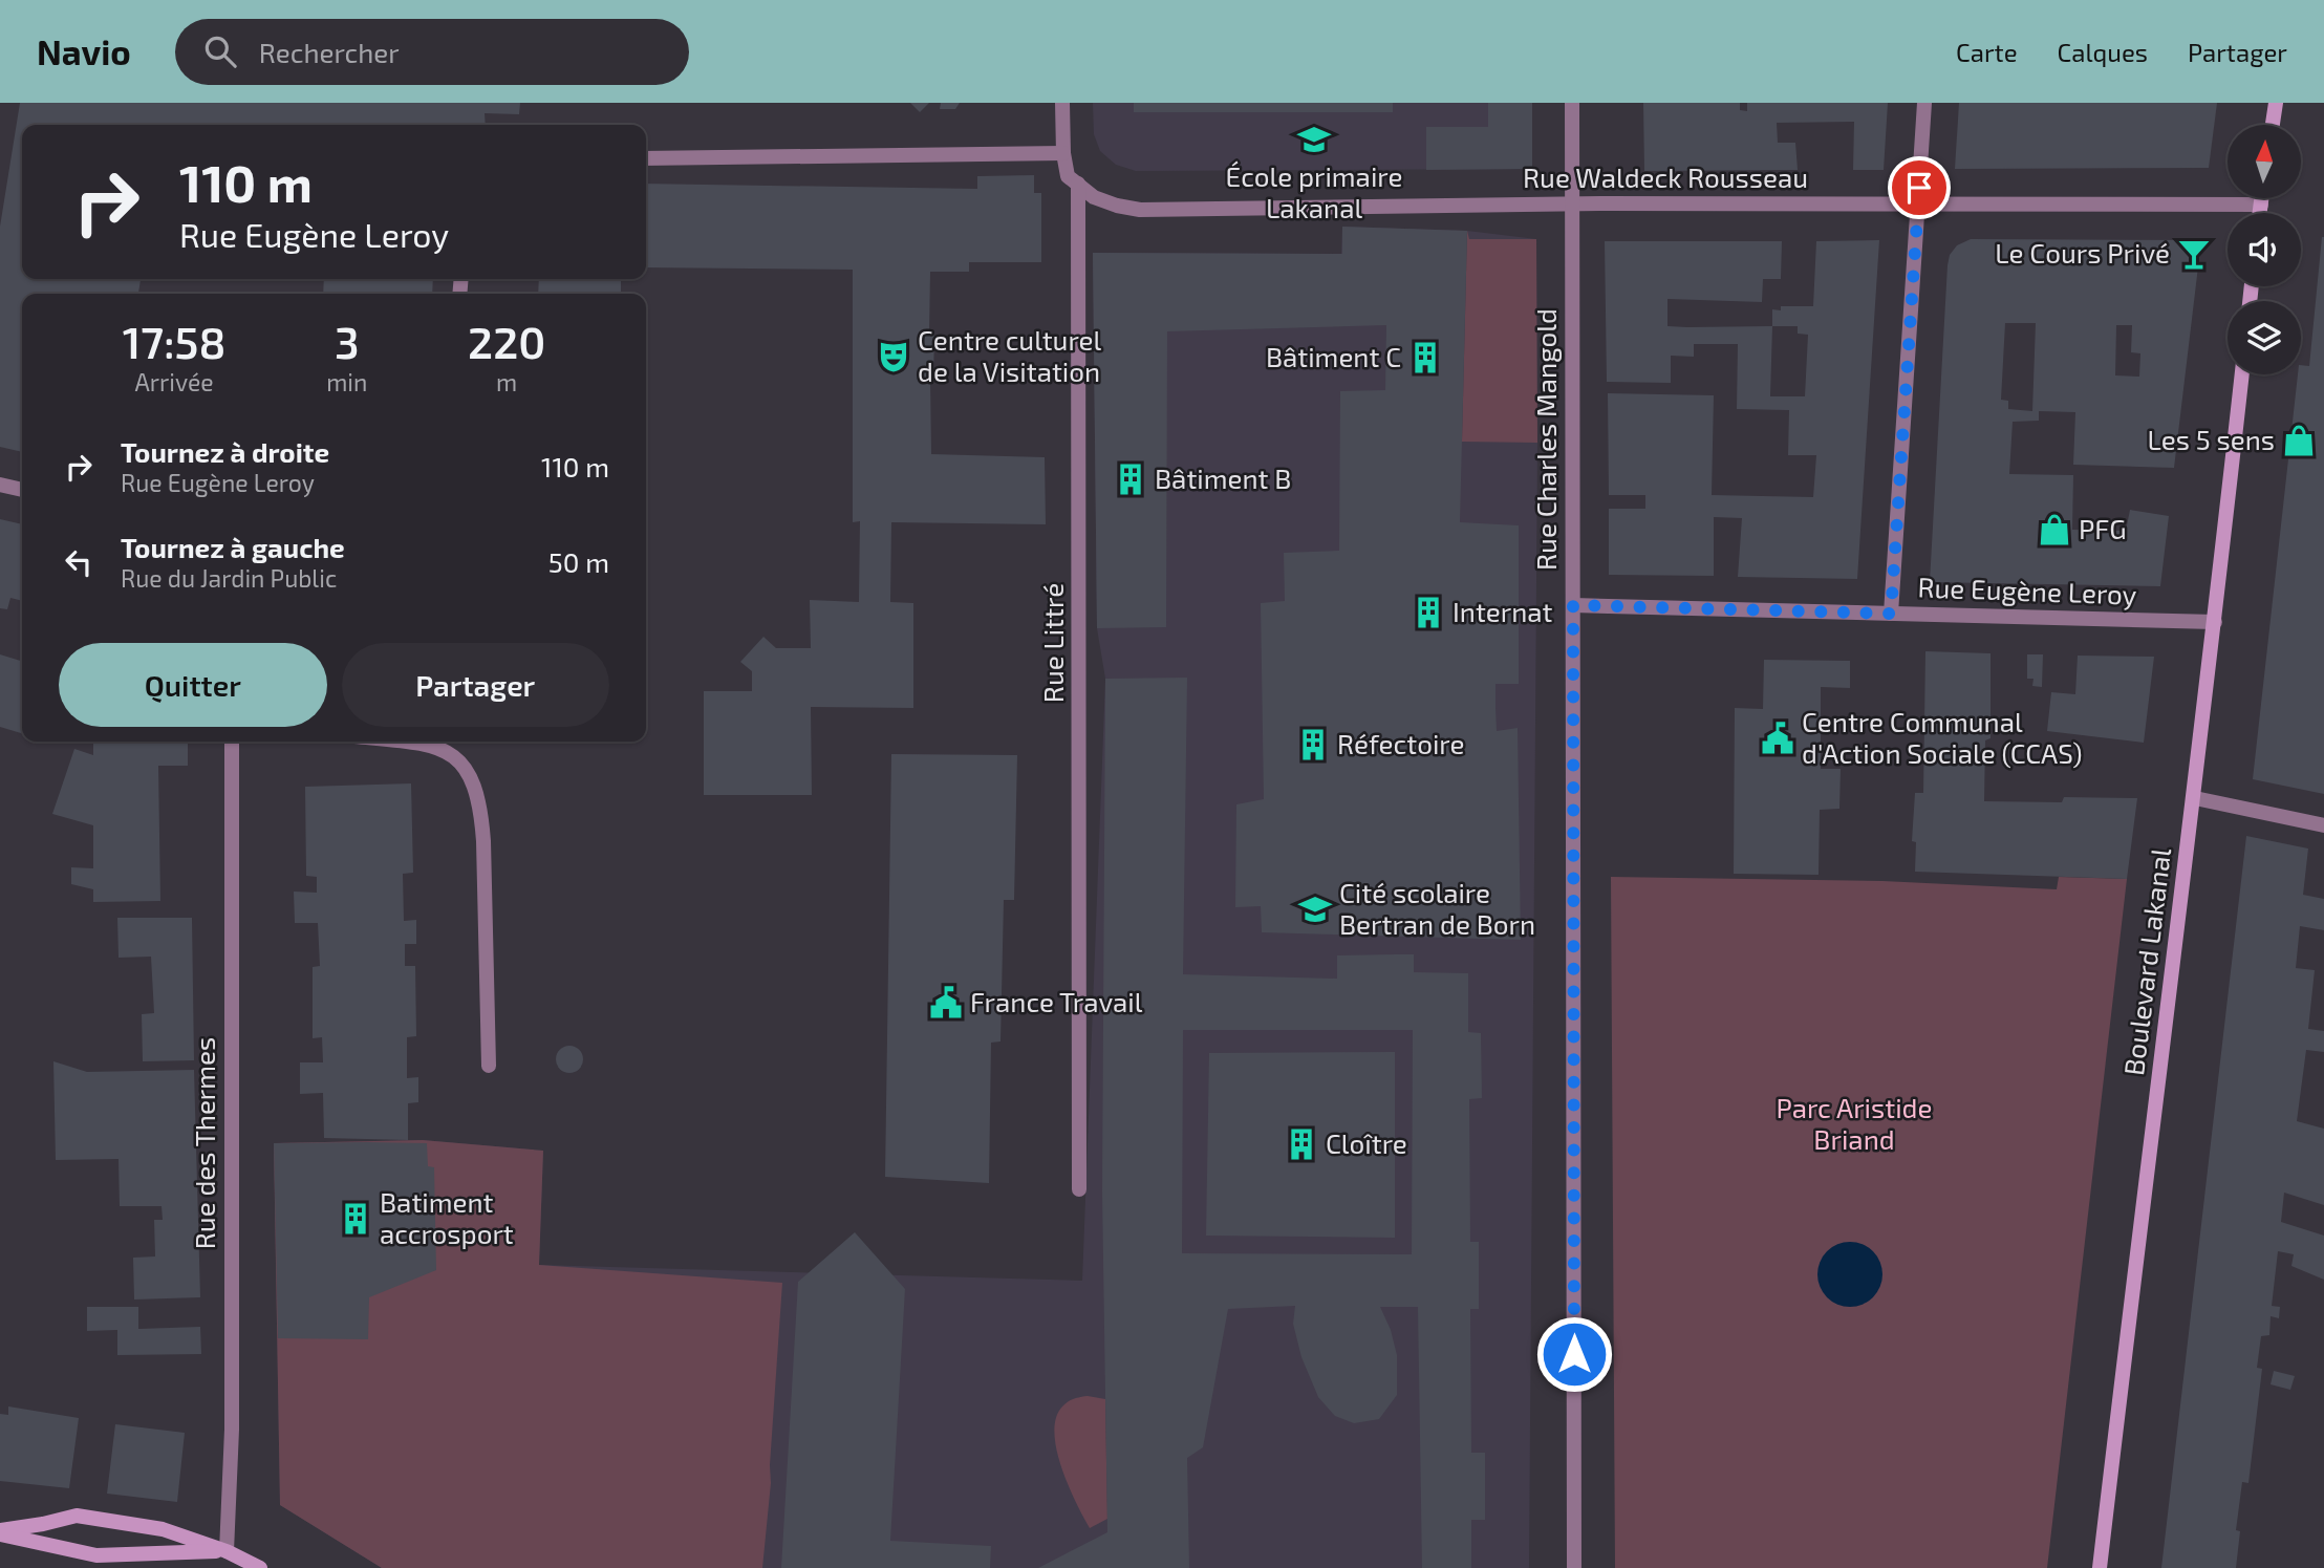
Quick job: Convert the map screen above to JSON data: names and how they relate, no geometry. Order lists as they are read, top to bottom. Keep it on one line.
{"streets":{"main road":["Boulevard Lakanal"],"street":["Rue Waldeck Rousseau","Rue Charles Mangold","Rue Eugène Leroy","Rue Littré","Rue des Thermes"]},"crossings":[["Rue Waldeck Rousseau","Rue Charles Mangold"],["Rue Waldeck Rousseau","Rue Littré"],["Rue Charles Mangold","Rue Eugène Leroy"],["Rue Eugène Leroy","Boulevard Lakanal"]],"parks":["Parc Aristide Briand"],"places":{"school or university":["École primaire Lakanal","Cité scolaire Bertran de Born"],"bar":["Le Cours Privé"],"theatre":["Centre culturel de la Visitation"],"building":["Bâtiment C","Bâtiment B","Internat","Réfectoire","Cloître","Batiment accrosport"],"shop":["Les 5 sens","PFG"],"public building":["Centre Communal d'Action Sociale (CCAS)","France Travail"]},"north":"top","page":{"header":"Navio","search":"Rechercher","nav":["Carte","Calques","Partager"],"turn":["110 m","Rue Eugène Leroy"],"eta":["17:58","Arrivée","3","min","220","m"],"list":[{"name":"Tournez à droite","note":"Rue Eugène Leroy","value":"110 m"},{"name":"Tournez à gauche","note":"Rue du Jardin Public","value":"50 m"}],"buttons":["Quitter","Partager"]}}
